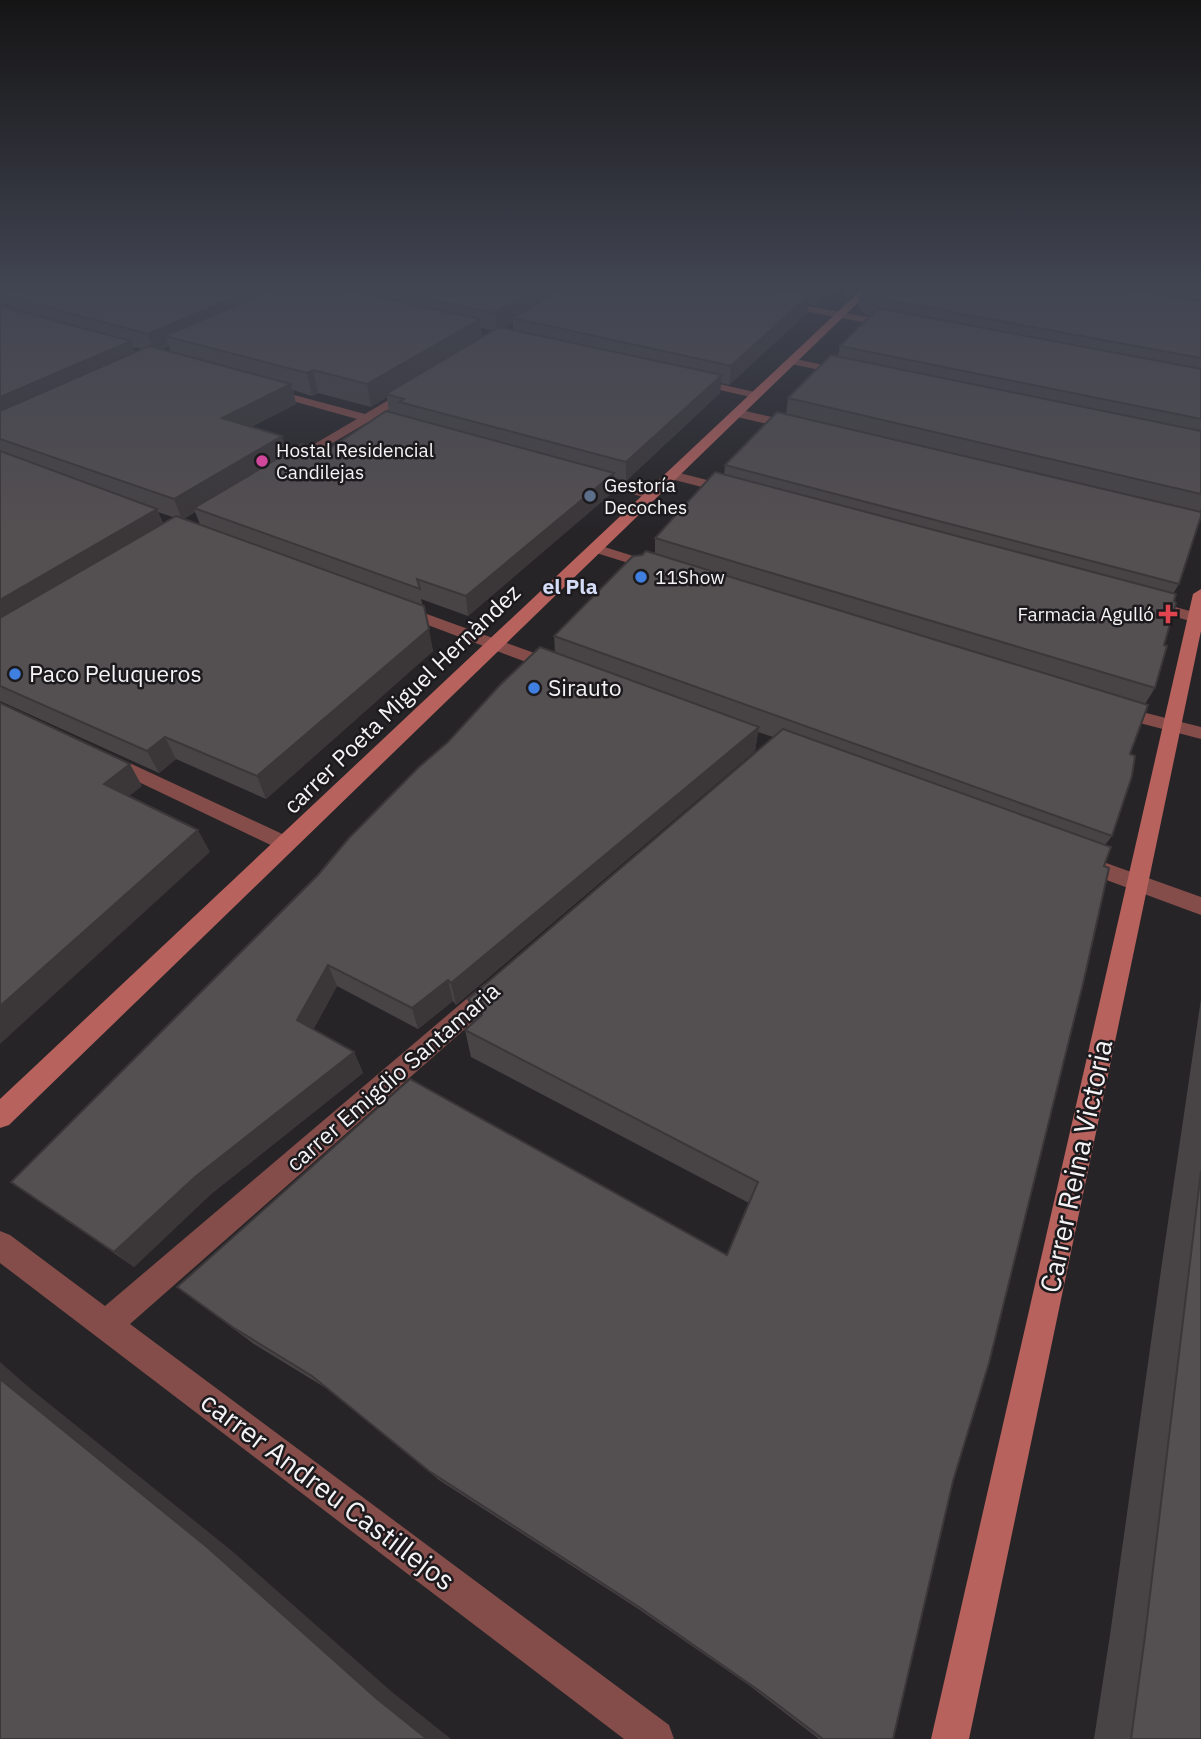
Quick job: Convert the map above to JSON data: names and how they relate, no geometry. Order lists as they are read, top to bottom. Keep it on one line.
{"streets":{"street":["carrer Poeta Miguel Hernàndez","carrer Emigdio Santamaria","Carrer Reina Victoria","carrer Andreu Castillejos"]},"crossings":[["carrer Emigdio Santamaria","carrer Andreu Castillejos"]],"districts":["el Pla"],"places":{"other":["Hostal Residencial Candilejas","Gestoría Decoches","11Show","Paco Peluqueros","Sirauto"],"health":["Farmacia Agulló"]}}
